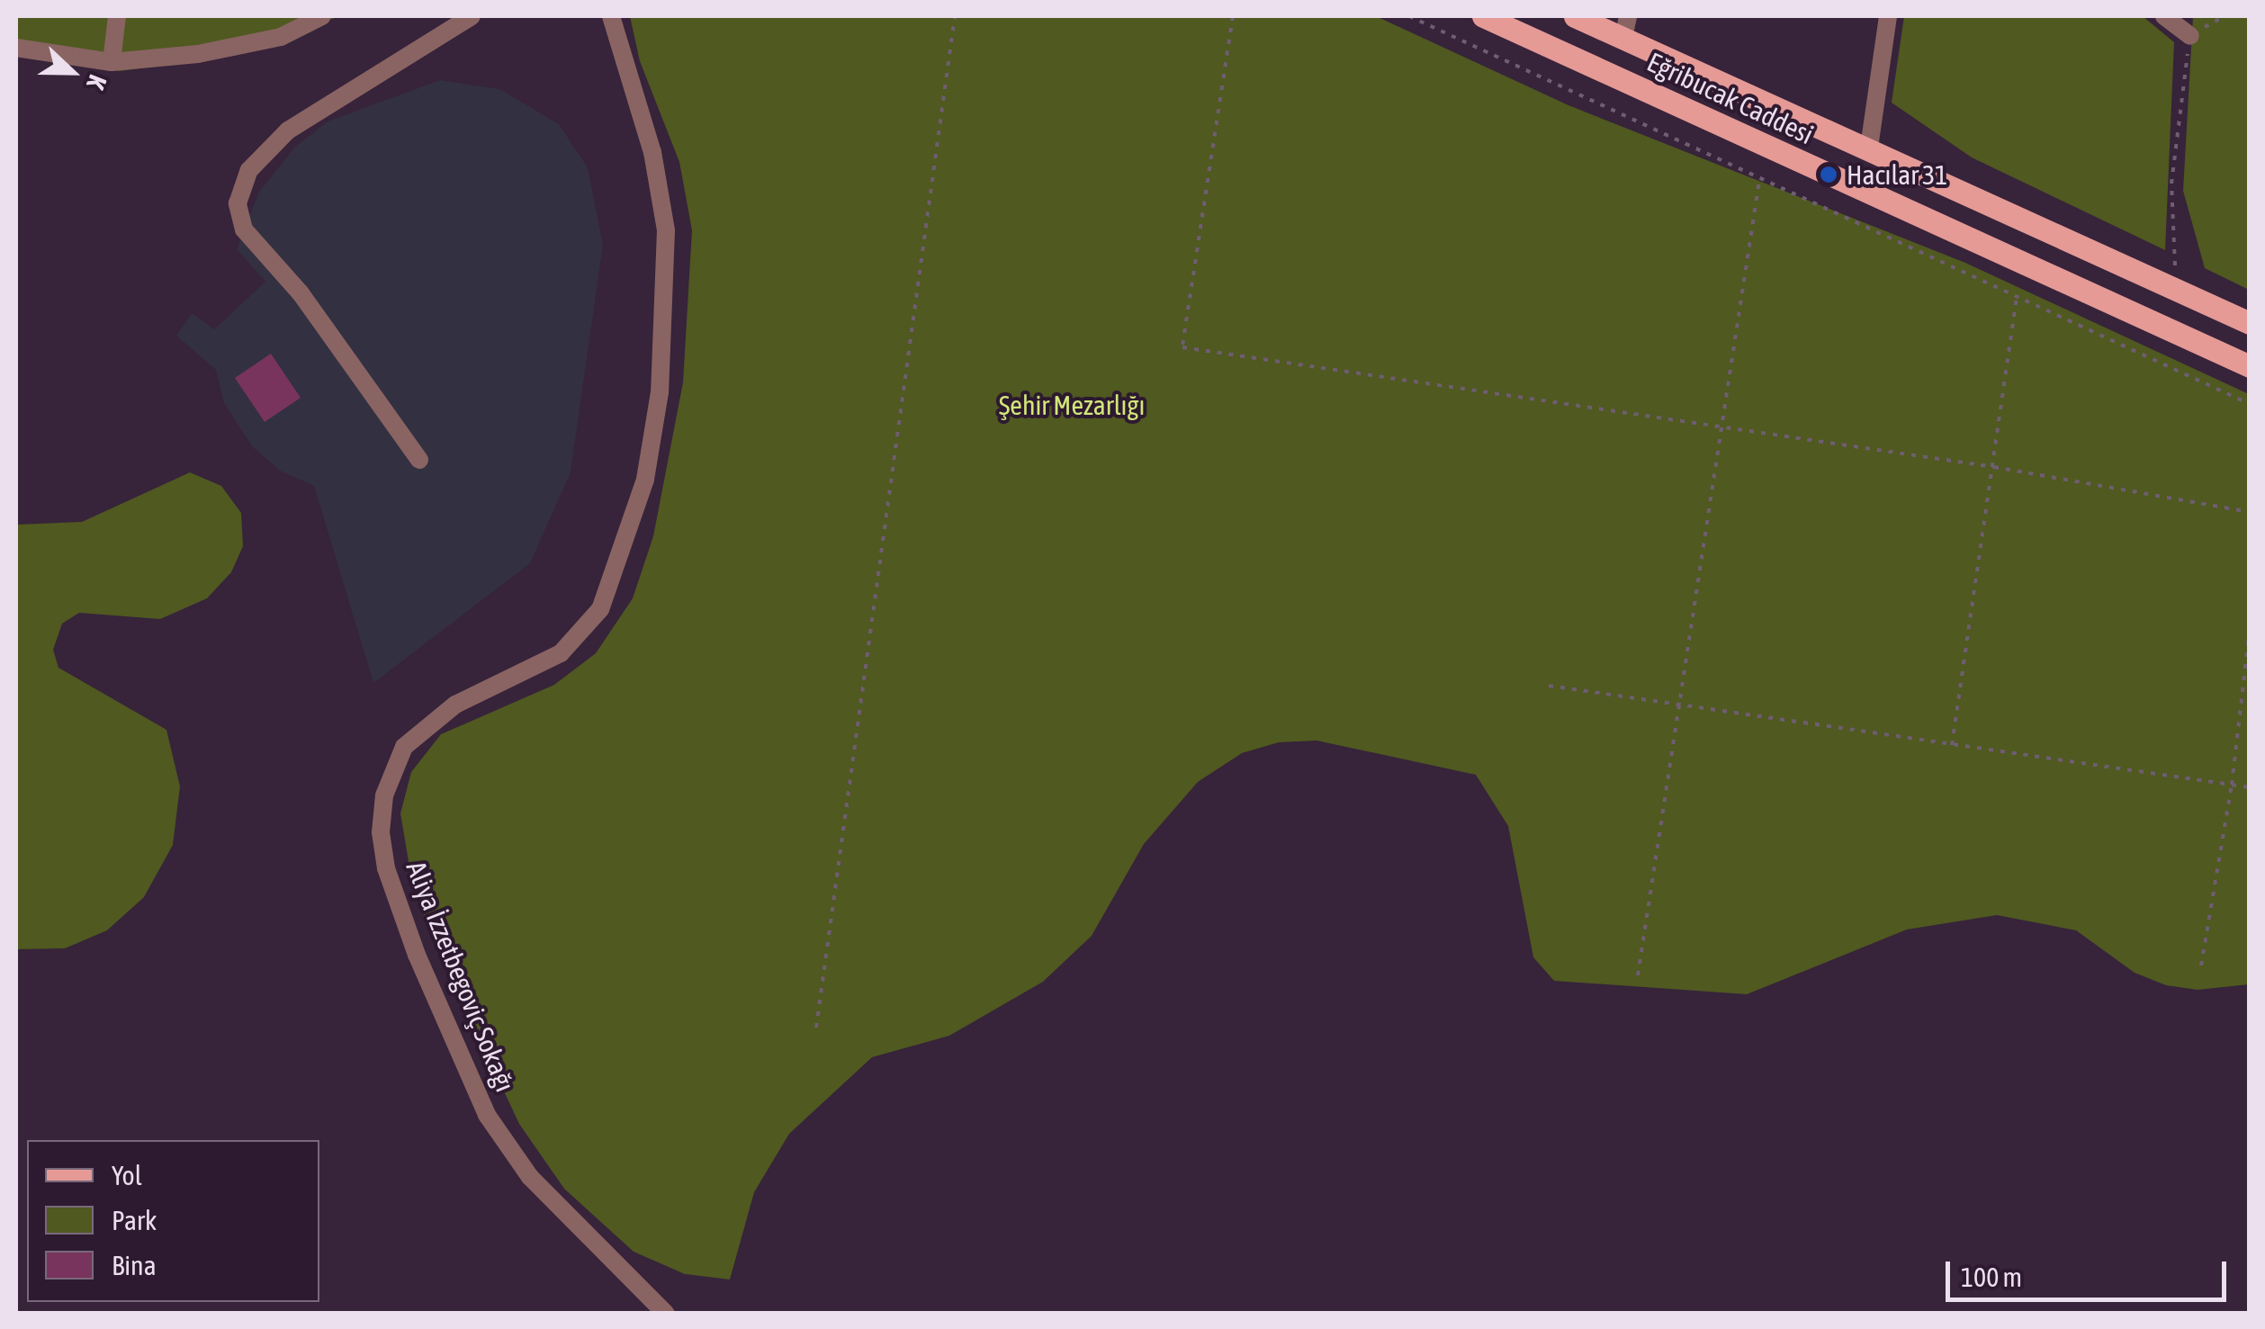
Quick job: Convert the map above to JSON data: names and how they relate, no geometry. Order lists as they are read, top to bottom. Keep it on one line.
{"streets":{"main road":["Eğribucak Caddesi"],"street":["Aliya İzzetbegoviç Sokağı"]},"parks":["Şehir Mezarlığı"],"places":["Hacılar 31"],"legend":["Yol","Park","Bina"],"scale_bar":"100 m","north":"right"}
